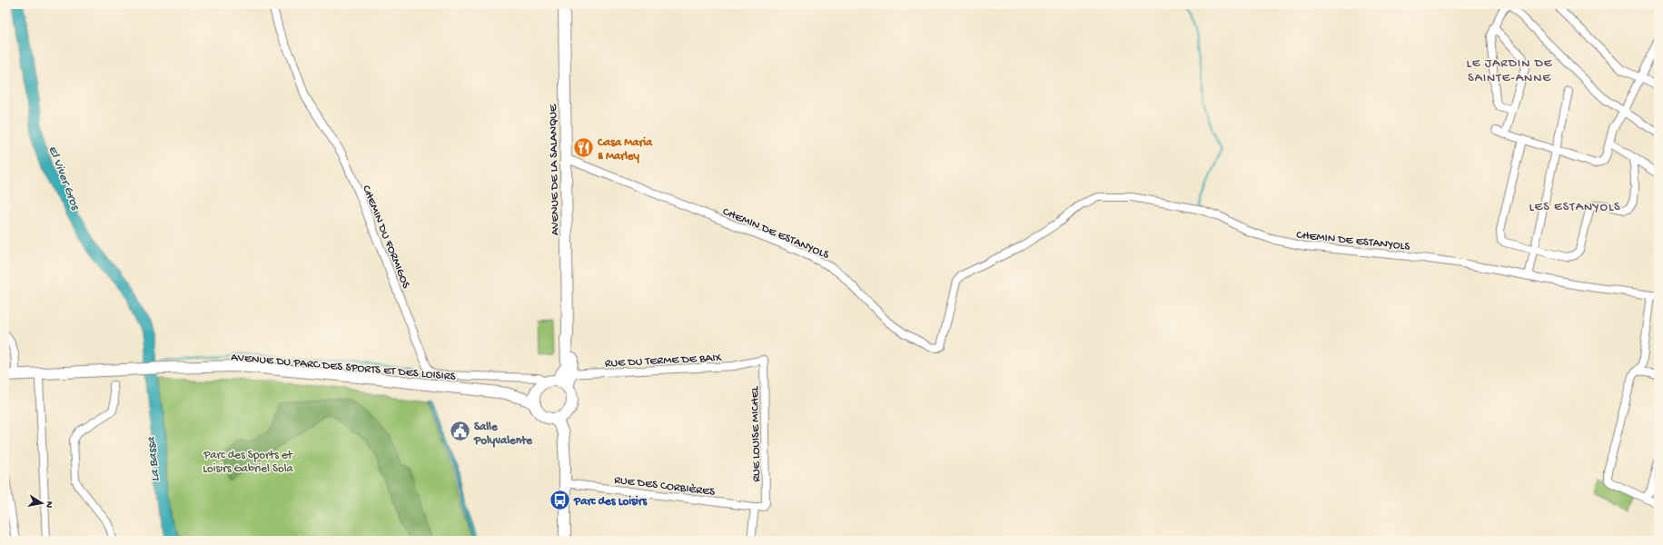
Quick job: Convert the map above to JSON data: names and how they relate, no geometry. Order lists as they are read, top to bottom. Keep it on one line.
{"streets":{"main road":["AVENUE DE LA SALANQUE","AVENUE DU PARC DES SPORTS ET DES LOISIRS"],"street":["CHEMIN DE ESTANYOLS","CHEMIN DU FORMIGOS","RUE DU TERME DE BAIX","RUE LOUISE MICHEL","RUE DES CORBIÈRES"]},"crossings":[["AVENUE DE LA SALANQUE","CHEMIN DE ESTANYOLS"],["AVENUE DE LA SALANQUE","CHEMIN DU FORMIGOS"],["AVENUE DE LA SALANQUE","RUE DU TERME DE BAIX"],["AVENUE DE LA SALANQUE","AVENUE DU PARC DES SPORTS ET DES LOISIRS"],["CHEMIN DU FORMIGOS","RUE DU TERME DE BAIX"],["CHEMIN DU FORMIGOS","AVENUE DU PARC DES SPORTS ET DES LOISIRS"],["RUE DU TERME DE BAIX","AVENUE DU PARC DES SPORTS ET DES LOISIRS"],["RUE DU TERME DE BAIX","RUE LOUISE MICHEL"],["RUE LOUISE MICHEL","RUE DES CORBIÈRES"]],"districts":["LE JARDIN DE SAINTE-ANNE","LES ESTANYOLS"],"water":["El Viver Gros","La Bassa"],"parks":["Parc des Sports et Loisirs Gabriel Sola"],"places":{"restaurant":["Casa Maria & Marley"],"public building":["Salle Polyvalente"],"bus stop":["Parc des Loisirs"]},"north":"right"}
